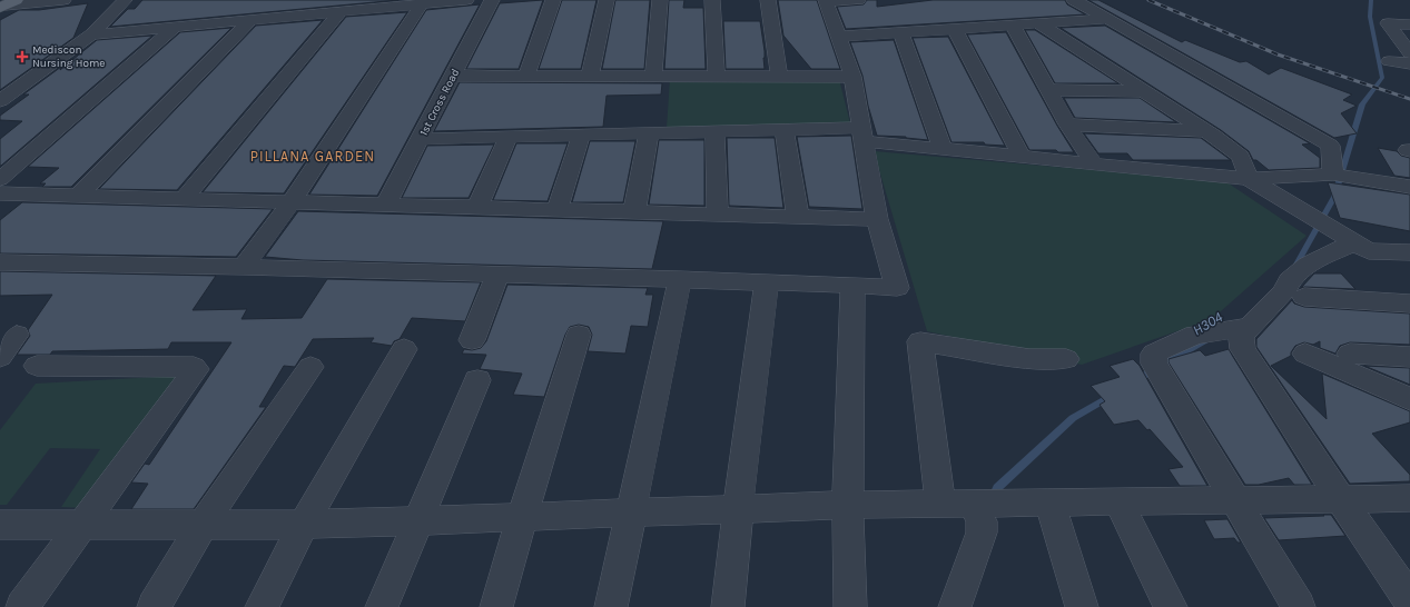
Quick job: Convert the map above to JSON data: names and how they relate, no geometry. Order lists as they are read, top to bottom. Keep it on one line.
{"streets":{"street":["1st Cross Road"]},"districts":["PILLANA GARDEN"],"water":["H304"],"places":{"health":["Mediscon Nursing Home"]}}
